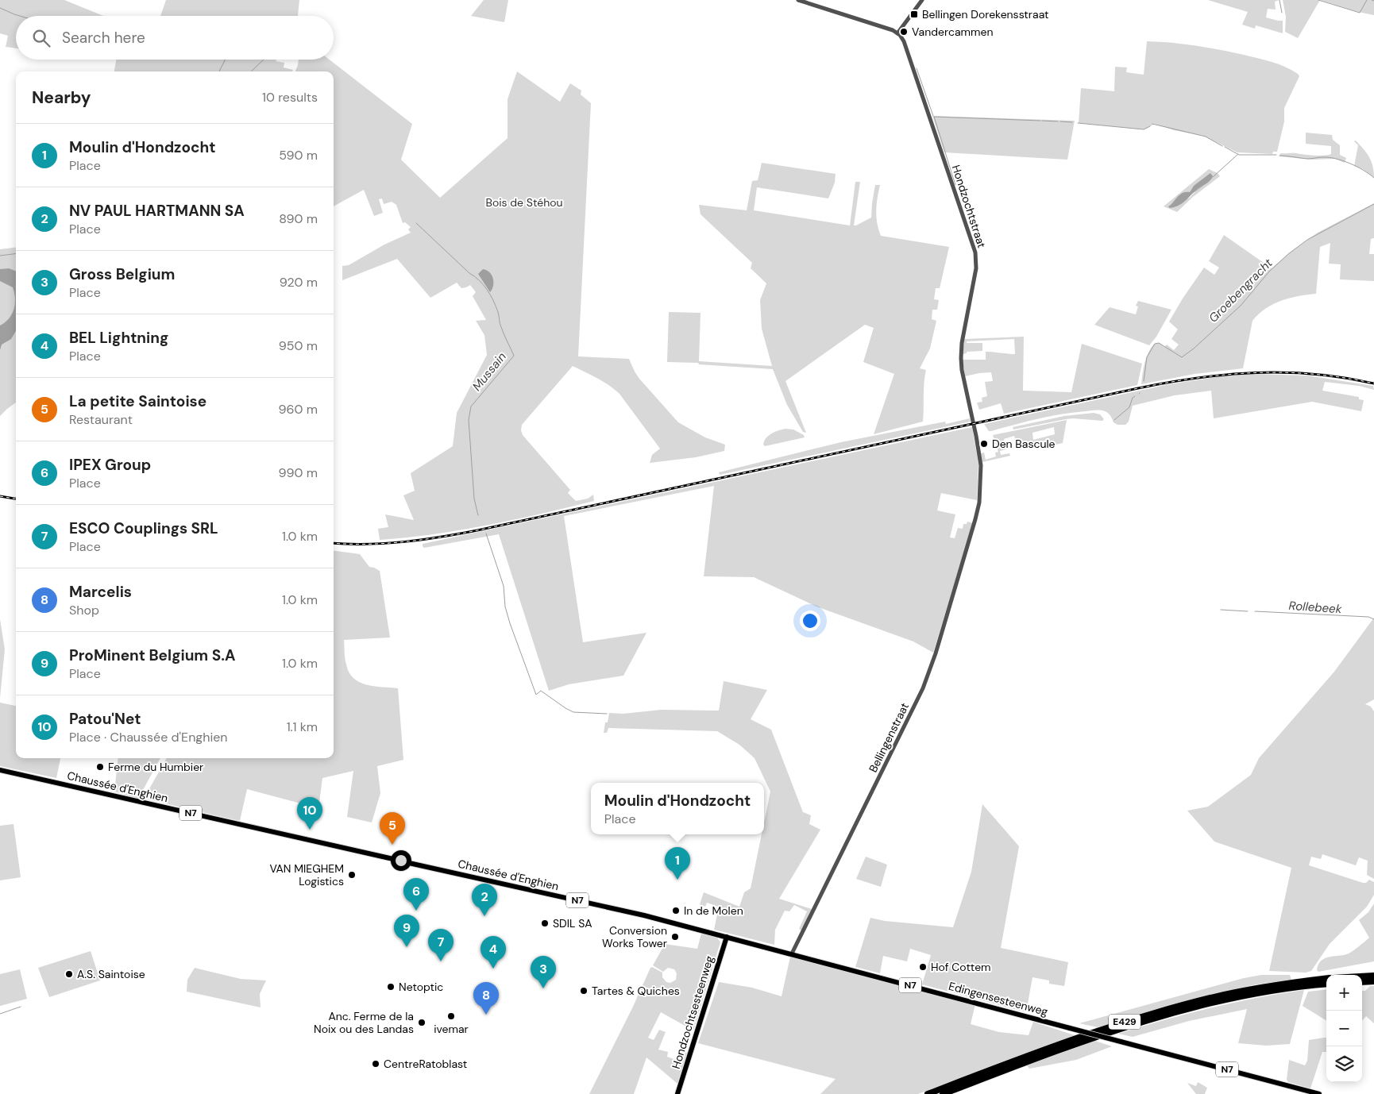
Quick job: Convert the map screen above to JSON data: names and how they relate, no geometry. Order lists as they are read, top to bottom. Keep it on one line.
{"streets":{"highway":["E429"],"main road":["Chaussée d'Enghien","N7","Edingensesteenweg","Hondzochtsesteenweg"],"street":["Hondzochtstraat","Bellingenstraat"]},"crossings":[["Hondzochtstraat","Bellingenstraat"],["Bellingenstraat","Edingensesteenweg"],["Chaussée d'Enghien","Edingensesteenweg"],["Edingensesteenweg","Hondzochtsesteenweg"]],"water":["Groebengracht","Mussain","Rollebeek"],"parks":["Bois de Stéhou"],"places":{"transit":["Bellingen Dorekensstraat"],"other":["Vandercammen","Den Bascule","Ferme du Humbier","VAN MIEGHEM Logistics","In de Molen","SDIL SA","Conversion Works Tower","Hof Cottem","A.S. Saintoise","Netoptic","Tartes & Quiches","ivemar","Anc. Ferme de la Noix ou des Landas","CentreRatoblast"]},"page":{"search":"Search here","heading":["Nearby","10 results"],"list":[{"mark":"1","name":"Moulin d'Hondzocht","note":"Place","value":"590 m"},{"mark":"2","name":"NV PAUL HARTMANN SA","note":"Place","value":"890 m"},{"mark":"3","name":"Gross Belgium","note":"Place","value":"920 m"},{"mark":"4","name":"BEL Lightning","note":"Place","value":"950 m"},{"mark":"5","name":"La petite Saintoise","note":"Restaurant","value":"960 m"},{"mark":"6","name":"IPEX Group","note":"Place","value":"990 m"},{"mark":"7","name":"ESCO Couplings SRL","note":"Place","value":"1.0 km"},{"mark":"8","name":"Marcelis","note":"Shop","value":"1.0 km"},{"mark":"9","name":"ProMinent Belgium S.A","note":"Place","value":"1.0 km"},{"mark":"10","name":"Patou'Net","note":"Place · Chaussée d'Enghien","value":"1.1 km"}],"popup":["Moulin d'Hondzocht","Place"],"pins":["10","5","1","6","2","9","7","4","3","8"],"map_buttons":["+","−"]}}
